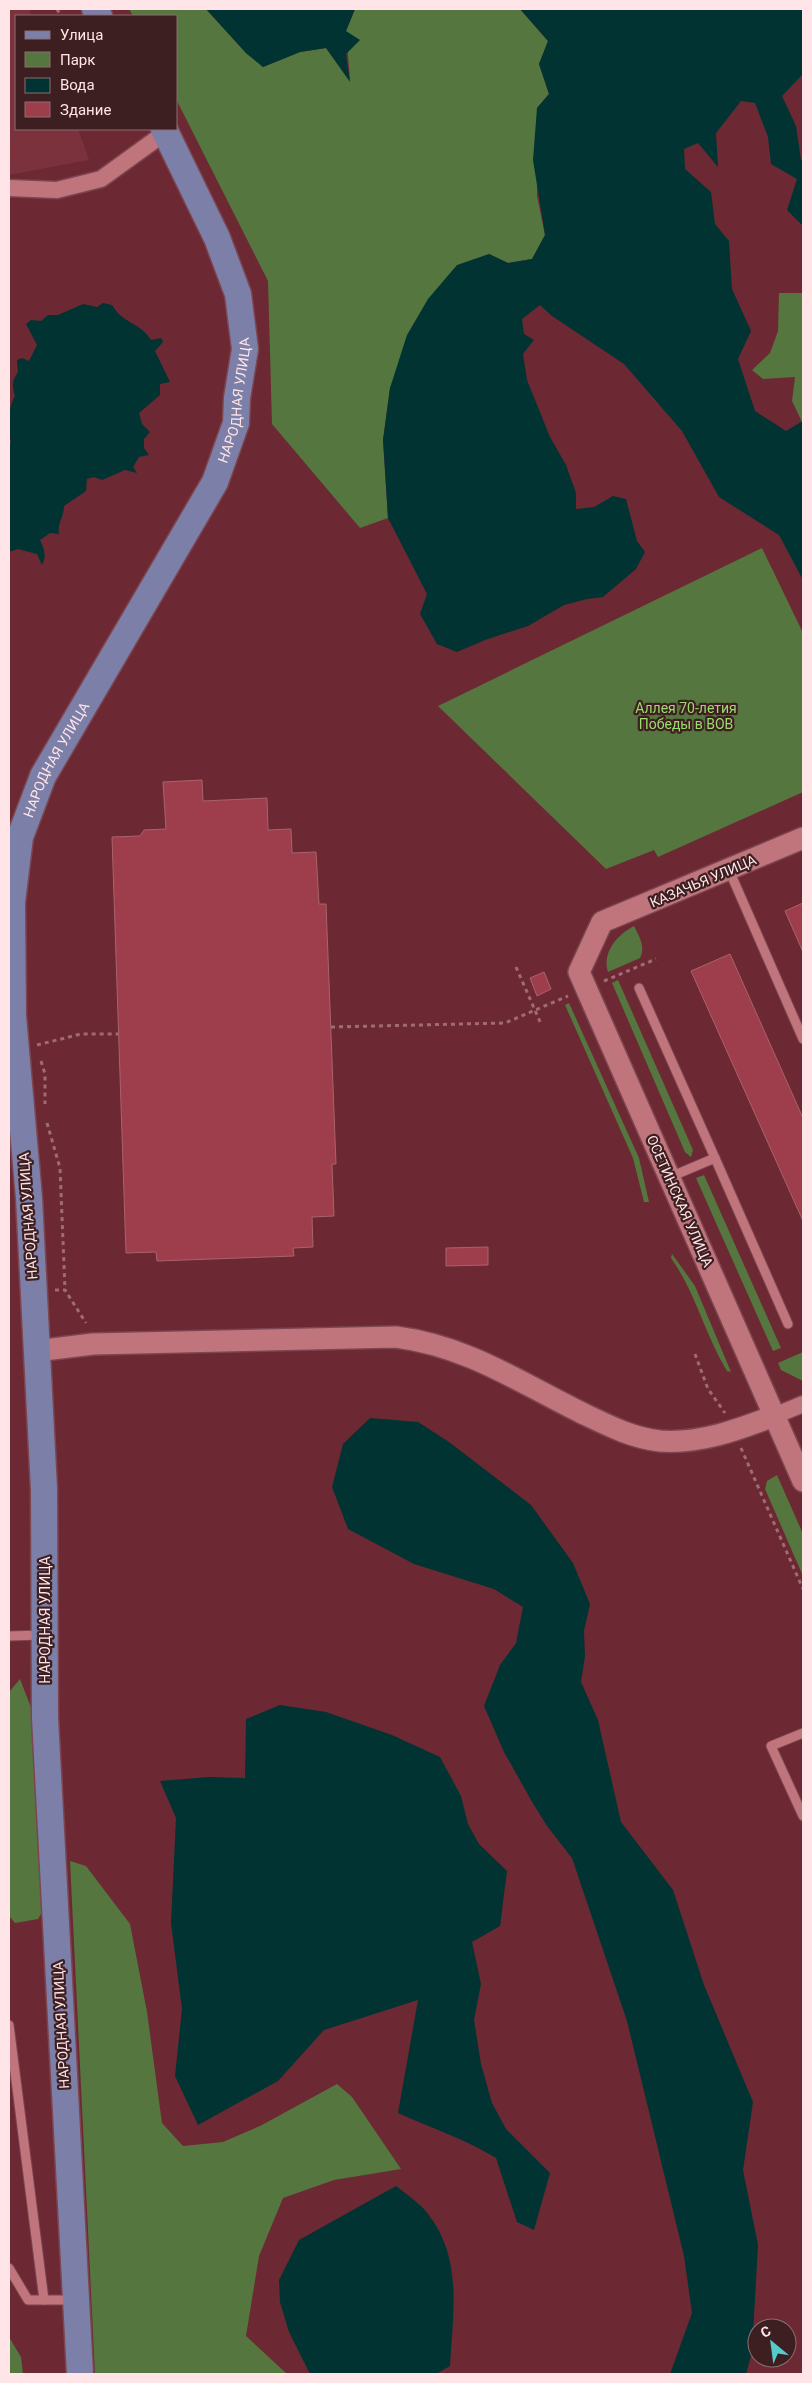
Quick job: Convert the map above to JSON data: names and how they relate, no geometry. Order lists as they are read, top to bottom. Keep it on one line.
{"streets":{"main road":["НАРОДНАЯ УЛИЦА"],"street":["КАЗАЧЬЯ УЛИЦА","ОСЕТИНСКАЯ УЛИЦА"]},"crossings":[["КАЗАЧЬЯ УЛИЦА","ОСЕТИНСКАЯ УЛИЦА"]],"parks":["Аллея 70-летия Победы в ВОВ"],"legend":["Улица","Парк","Вода","Здание"],"north":"top left"}
